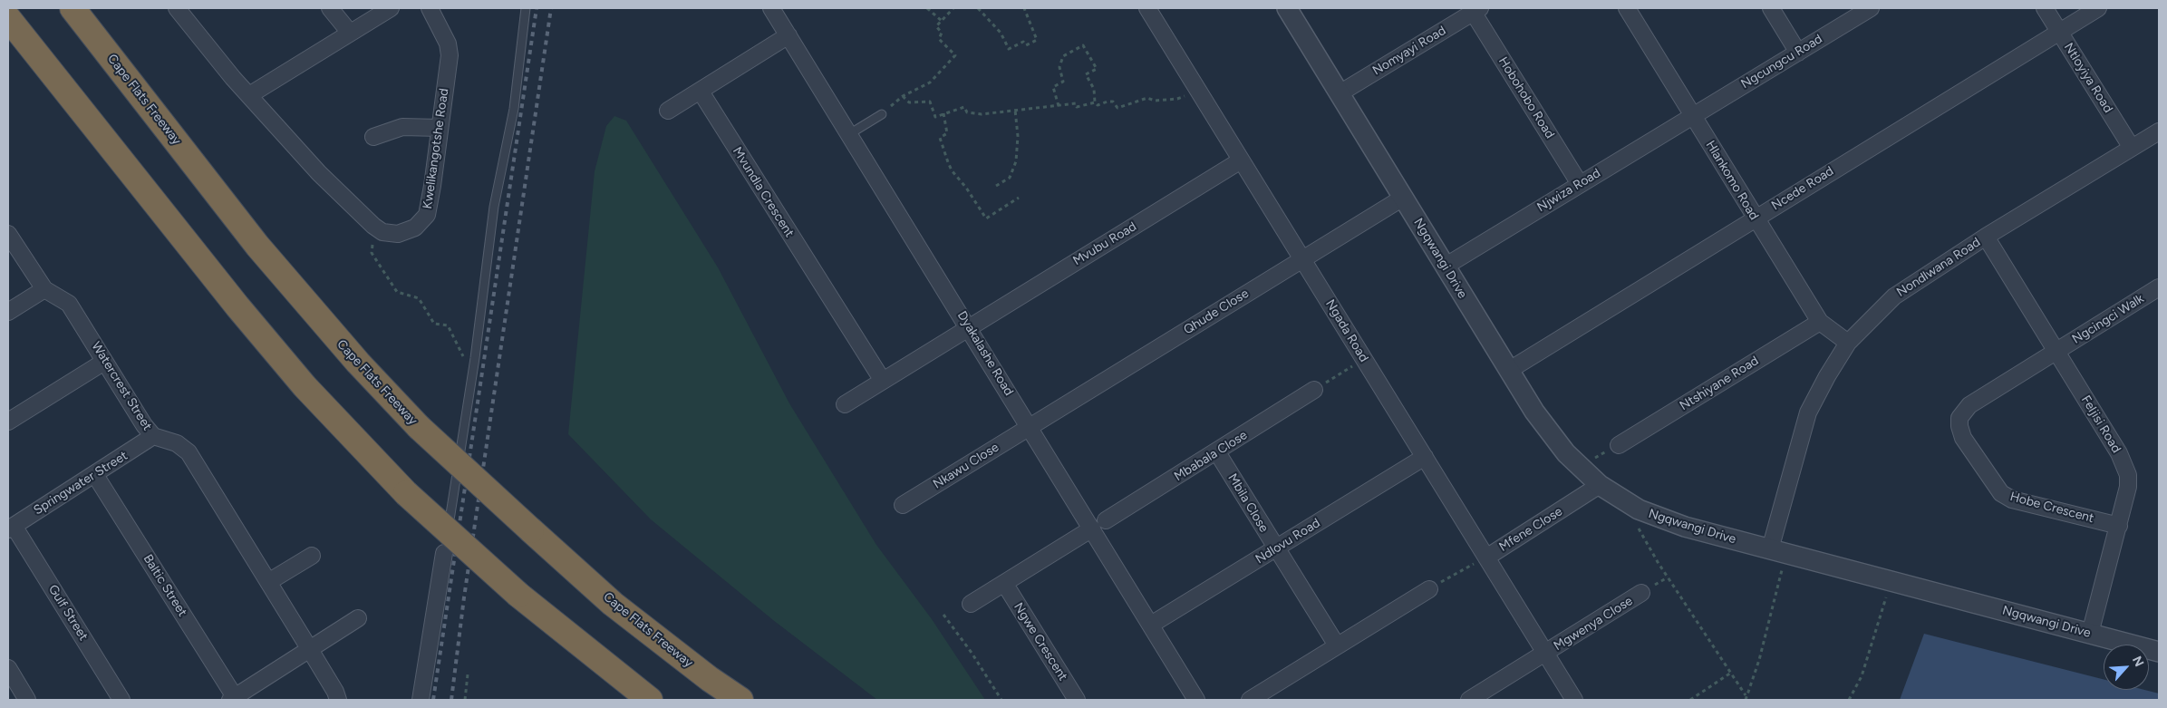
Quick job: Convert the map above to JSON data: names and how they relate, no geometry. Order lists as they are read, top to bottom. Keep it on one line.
{"streets":{"highway":["Cape Flats Freeway"],"street":["Nomyayi Road","Ngcungcu Road","Ntloyiya Road","Hobohobo Road","Kwelikangotshe Road","Hlankomo Road","Ncede Road","Njwiza Road","Mvundla Crescent","Mvubu Road","Ngqwangi Drive","Nondlwana Road","Qhude Close","Ngcingci Walk","Ngada Road","Dyakalashe Road","Ntshiyane Road","Watercrest Street","Feljisi Road","Mbabala Close","Nkawu Close","Springwater Street","Mbila Close","Hobe Crescent","Mfene Close","Ndlovu Road","Baltic Street","Gulf Street","Mgwenya Close","Ngwe Crescent"]},"crossings":[["Nomyayi Road","Hobohobo Road"],["Nomyayi Road","Ngqwangi Drive"],["Ngcungcu Road","Hlankomo Road"],["Ngcungcu Road","Njwiza Road"],["Ntloyiya Road","Ncede Road"],["Ntloyiya Road","Nondlwana Road"],["Hobohobo Road","Njwiza Road"],["Hlankomo Road","Ncede Road"],["Hlankomo Road","Njwiza Road"],["Hlankomo Road","Nondlwana Road"],["Hlankomo Road","Ntshiyane Road"],["Ncede Road","Ngqwangi Drive"],["Njwiza Road","Ngqwangi Drive"],["Mvubu Road","Ngada Road"],["Mvubu Road","Dyakalashe Road"],["Ngqwangi Drive","Nondlwana Road"],["Ngqwangi Drive","Qhude Close"],["Ngqwangi Drive","Feljisi Road"],["Ngqwangi Drive","Mfene Close"],["Nondlwana Road","Feljisi Road"],["Qhude Close","Ngada Road"],["Qhude Close","Dyakalashe Road"],["Qhude Close","Nkawu Close"],["Ngcingci Walk","Feljisi Road"],["Ngcingci Walk","Hobe Crescent"],["Ngada Road","Mfene Close"],["Ngada Road","Ndlovu Road"],["Ngada Road","Mgwenya Close"],["Dyakalashe Road","Nkawu Close"],["Dyakalashe Road","Ndlovu Road"],["Watercrest Street","Springwater Street"],["Feljisi Road","Hobe Crescent"],["Mbabala Close","Mbila Close"],["Springwater Street","Baltic Street"],["Springwater Street","Gulf Street"],["Mbila Close","Ndlovu Road"]],"north":"top right"}
